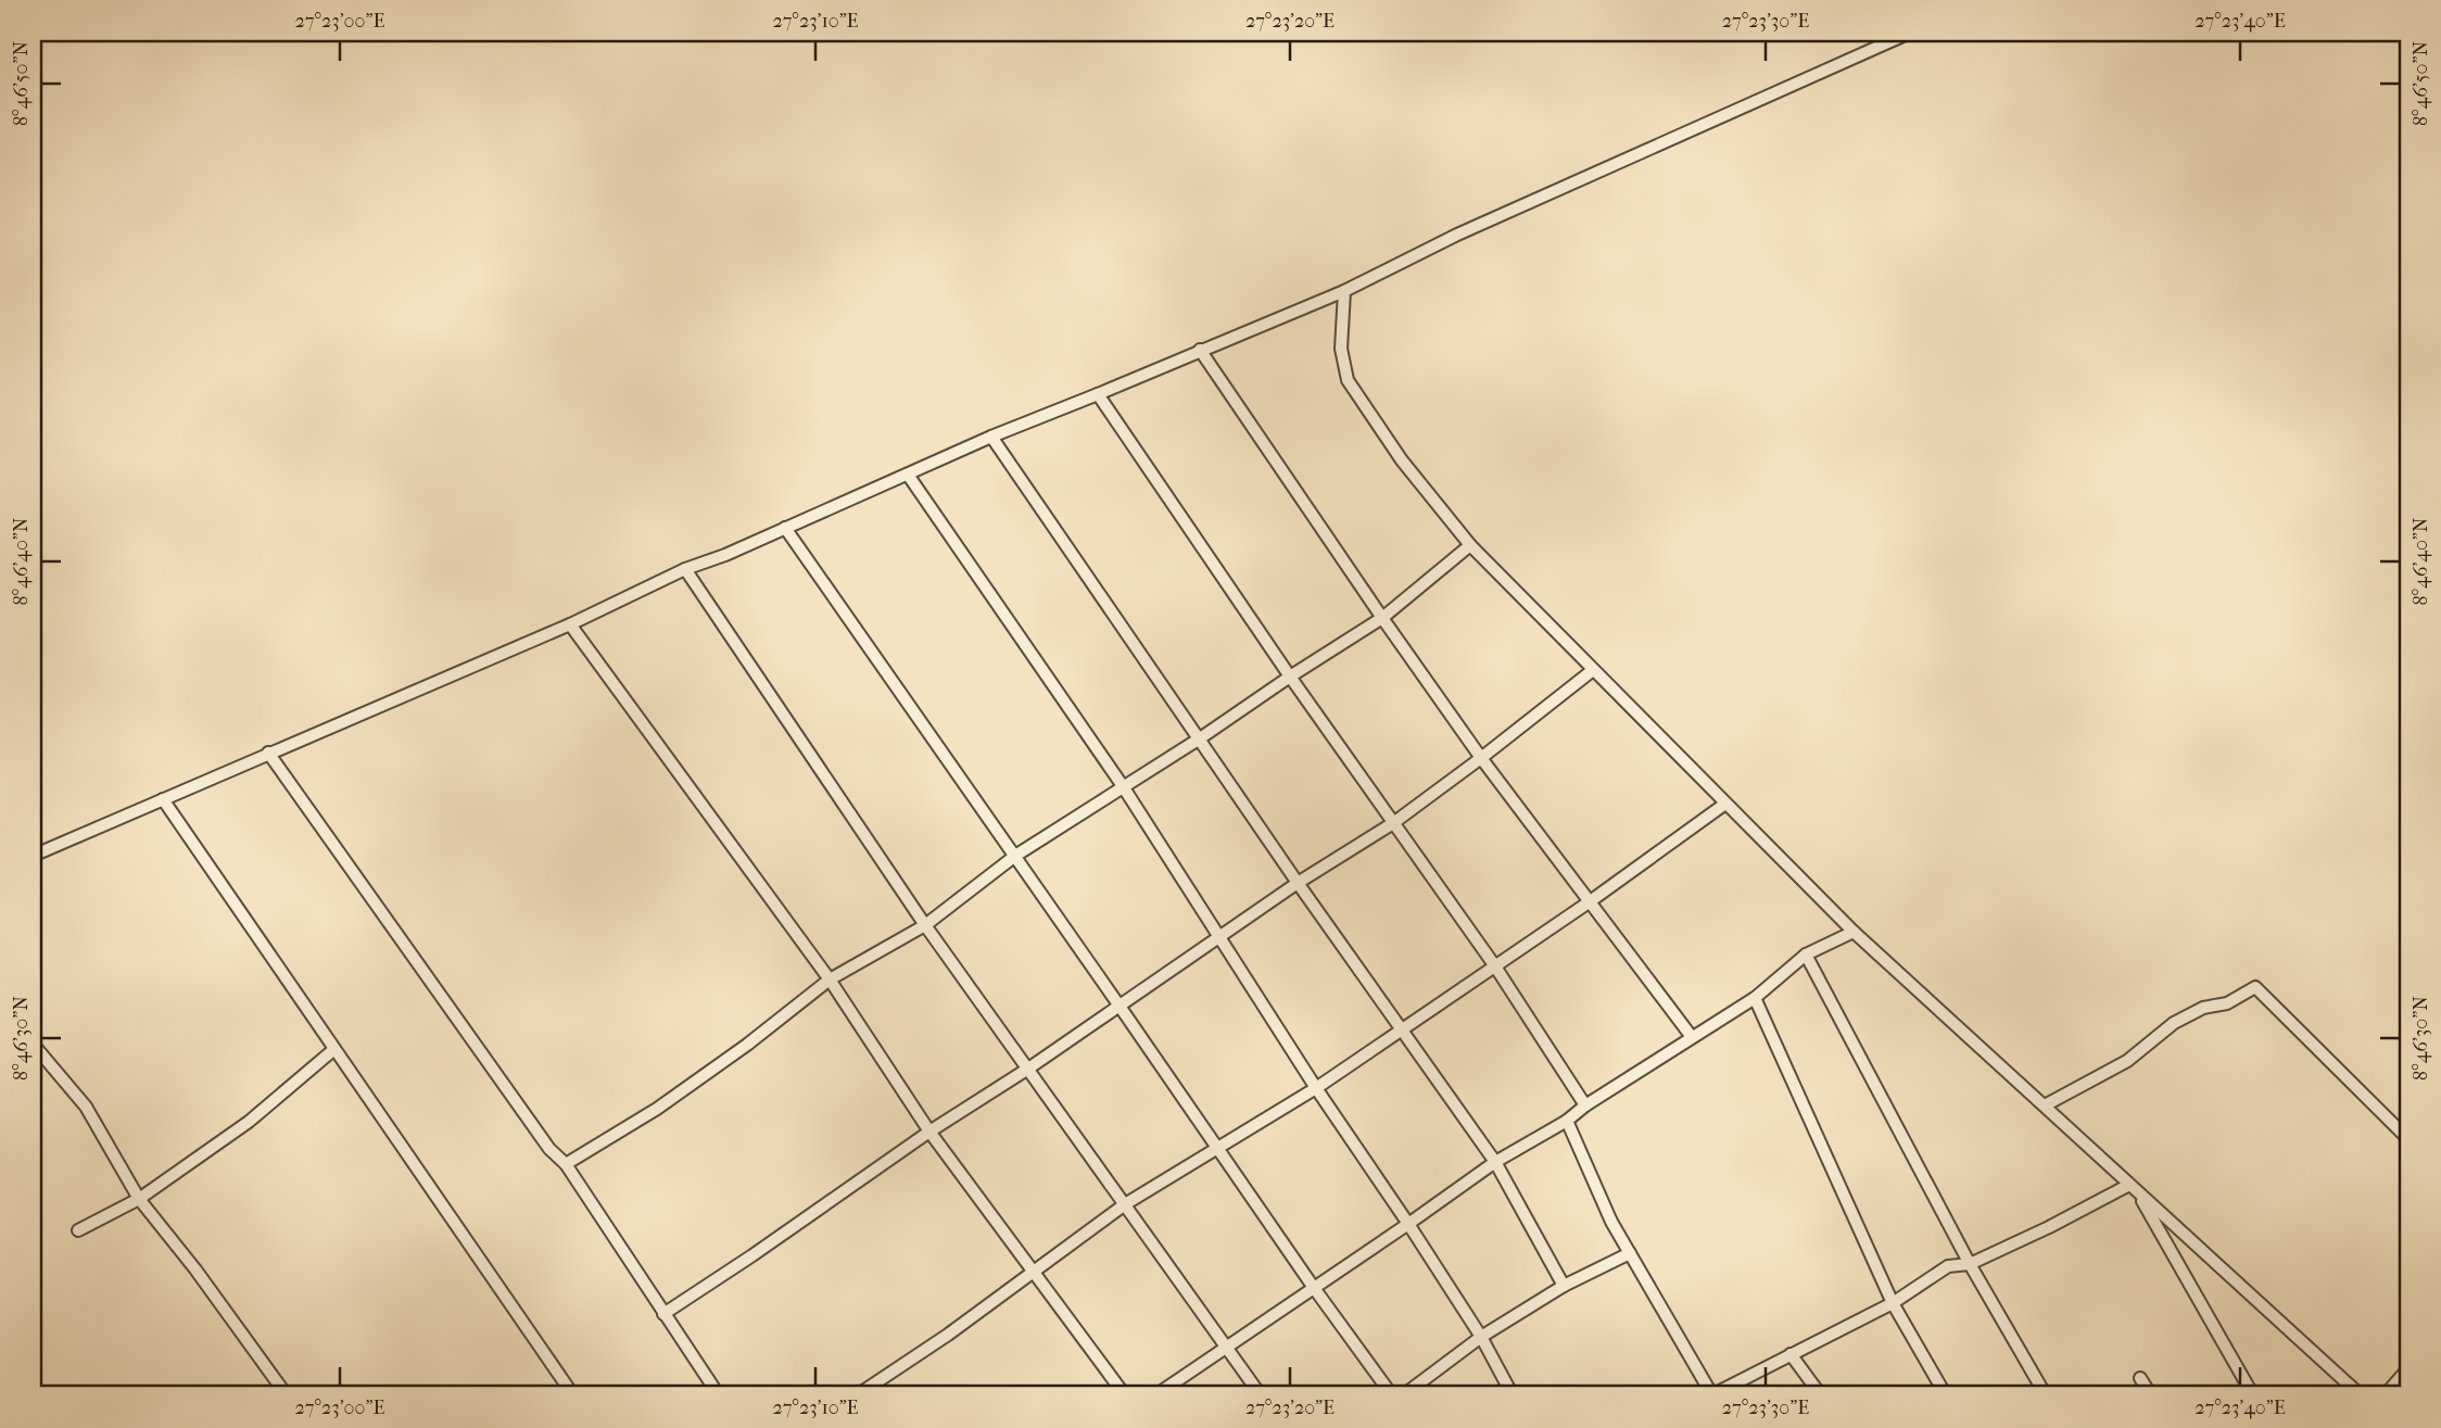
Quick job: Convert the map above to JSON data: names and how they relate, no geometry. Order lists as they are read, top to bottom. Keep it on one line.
{"coordinates":["27°23'00\"E","27°23'10\"E","27°23'20\"E","27°23'30\"E","27°23'40\"E","8°46'50\"N","8°46'40\"N","8°46'30\"N"]}
